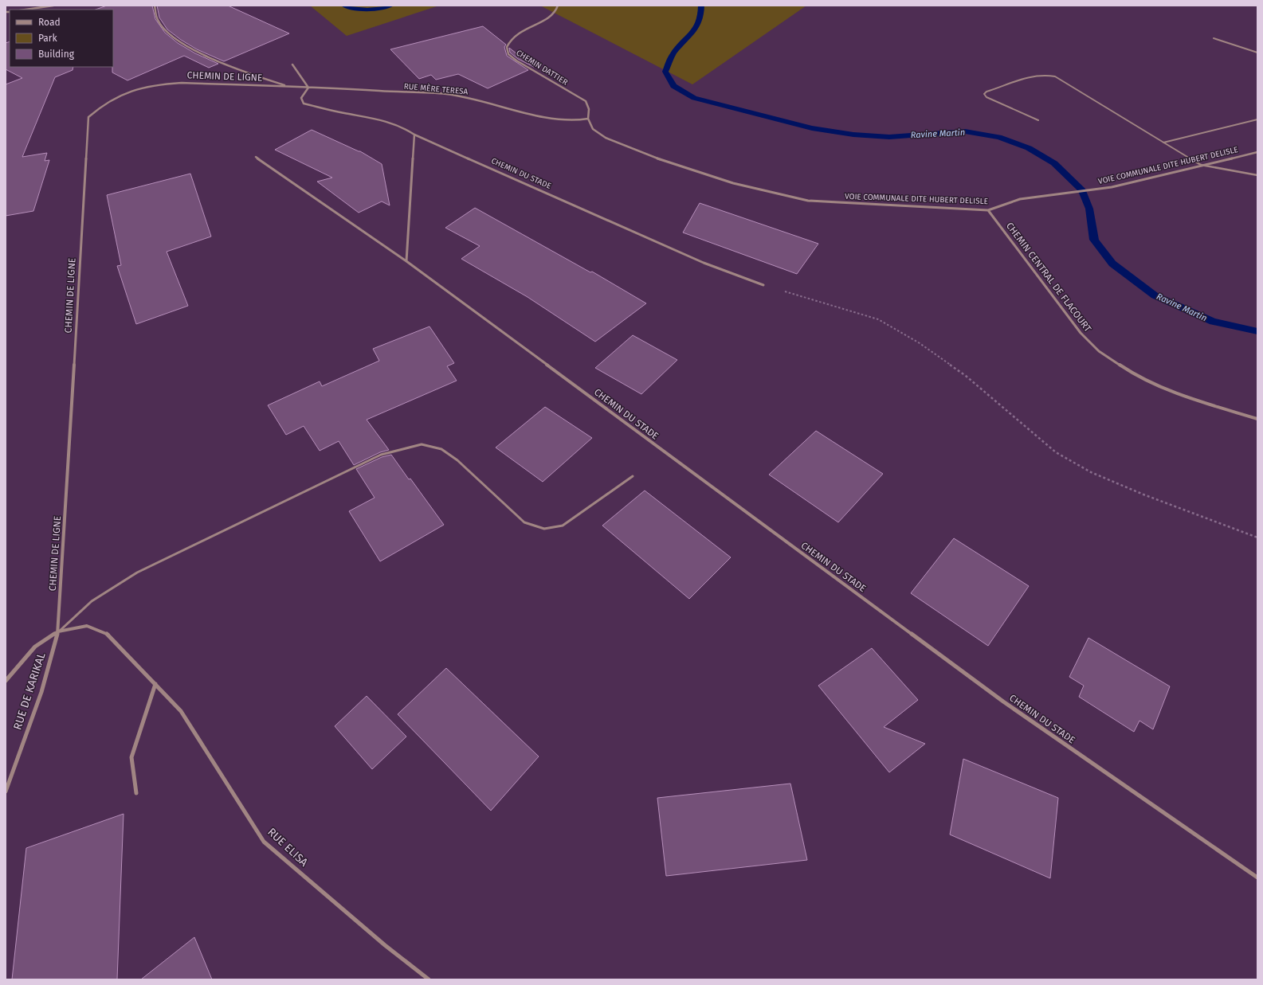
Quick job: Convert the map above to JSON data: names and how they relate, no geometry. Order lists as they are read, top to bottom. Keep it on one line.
{"streets":{"street":["CHEMIN DATTIER","CHEMIN DE LIGNE","RUE MÈRE TERESA","VOIE COMMUNALE DITE HUBERT DELISLE","CHEMIN DU STADE","CHEMIN CENTRAL DE FLACOURT","RUE DE KARIKAL","RUE ELISA"]},"crossings":[["CHEMIN DATTIER","RUE MÈRE TERESA"],["CHEMIN DATTIER","VOIE COMMUNALE DITE HUBERT DELISLE"],["CHEMIN DE LIGNE","RUE MÈRE TERESA"],["CHEMIN DE LIGNE","CHEMIN DU STADE"],["CHEMIN DE LIGNE","RUE DE KARIKAL"],["CHEMIN DE LIGNE","RUE ELISA"],["RUE MÈRE TERESA","VOIE COMMUNALE DITE HUBERT DELISLE"],["RUE MÈRE TERESA","CHEMIN DU STADE"],["VOIE COMMUNALE DITE HUBERT DELISLE","CHEMIN CENTRAL DE FLACOURT"],["RUE DE KARIKAL","RUE ELISA"]],"water":["Ravine Martin"],"legend":["Road","Park","Building"]}
